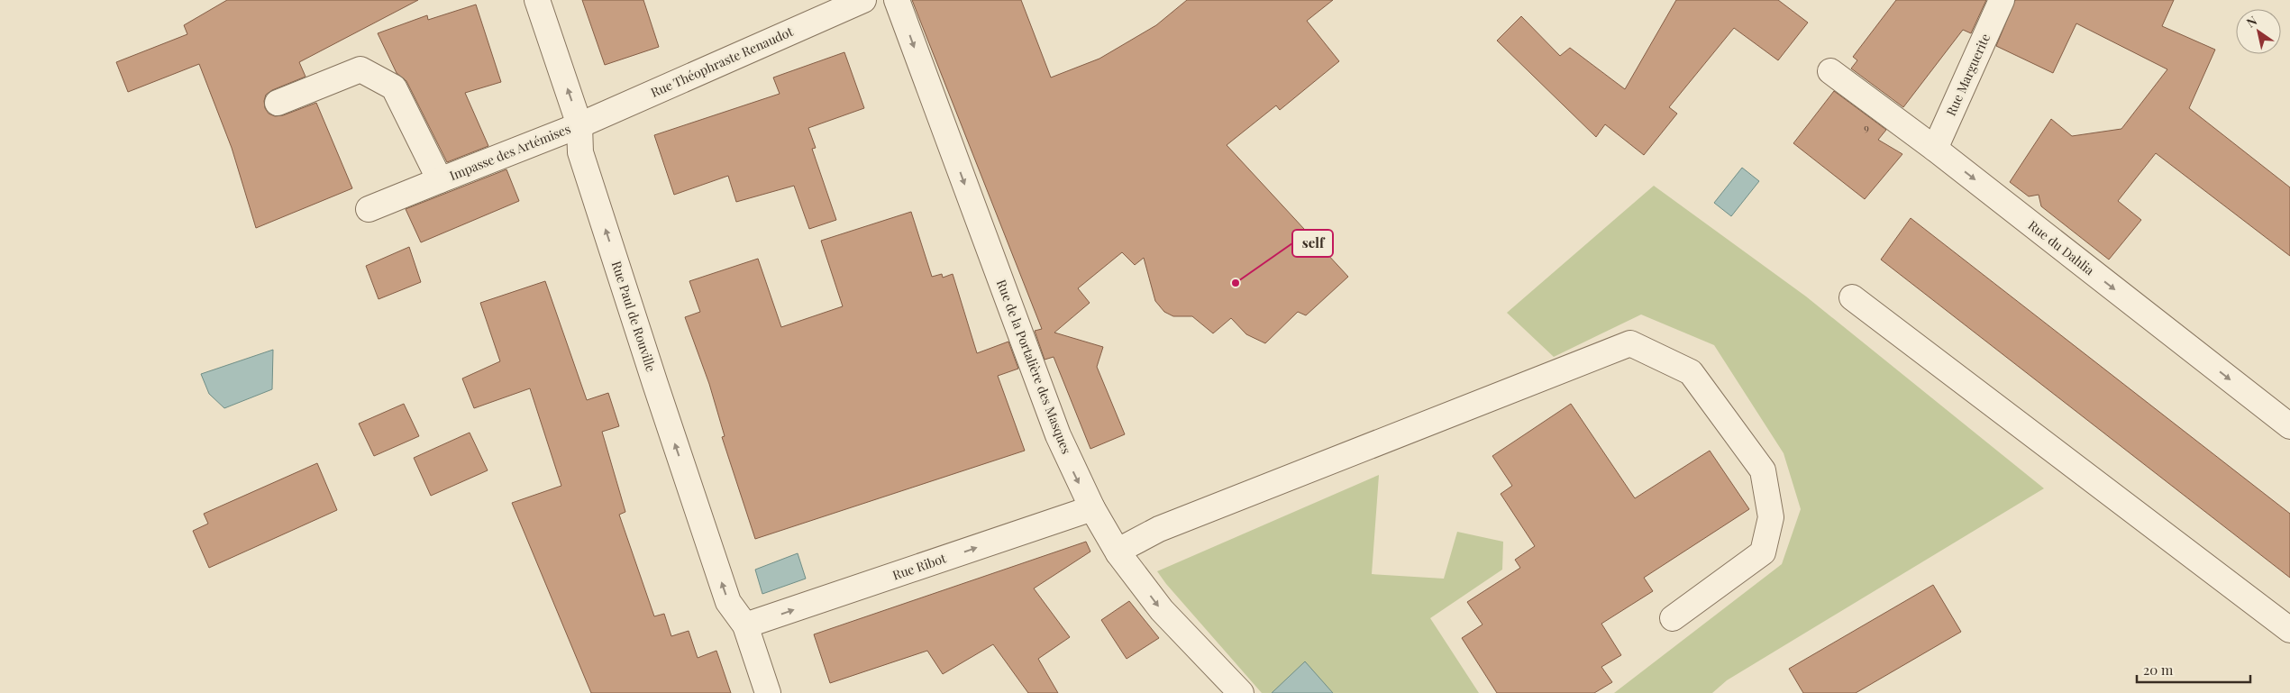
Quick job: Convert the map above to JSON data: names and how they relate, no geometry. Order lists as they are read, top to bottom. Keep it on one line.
{"streets":{"street":["Rue Théophraste Renaudot","Rue Marguerite","Impasse des Artémises","Rue du Dahlia","Rue Paul de Rouville","Rue de la Portalière des Masques","Rue Ribot"]},"crossings":[["Rue Théophraste Renaudot","Impasse des Artémises"],["Rue Théophraste Renaudot","Rue Paul de Rouville"],["Rue Marguerite","Rue du Dahlia"],["Impasse des Artémises","Rue Paul de Rouville"],["Rue Paul de Rouville","Rue Ribot"],["Rue de la Portalière des Masques","Rue Ribot"]],"one_way":["Rue Paul de Rouville","Rue de la Portalière des Masques","Rue Ribot"],"places":["self"],"house_numbers":["9"],"scale_bar":"20 m","north":"top left"}
